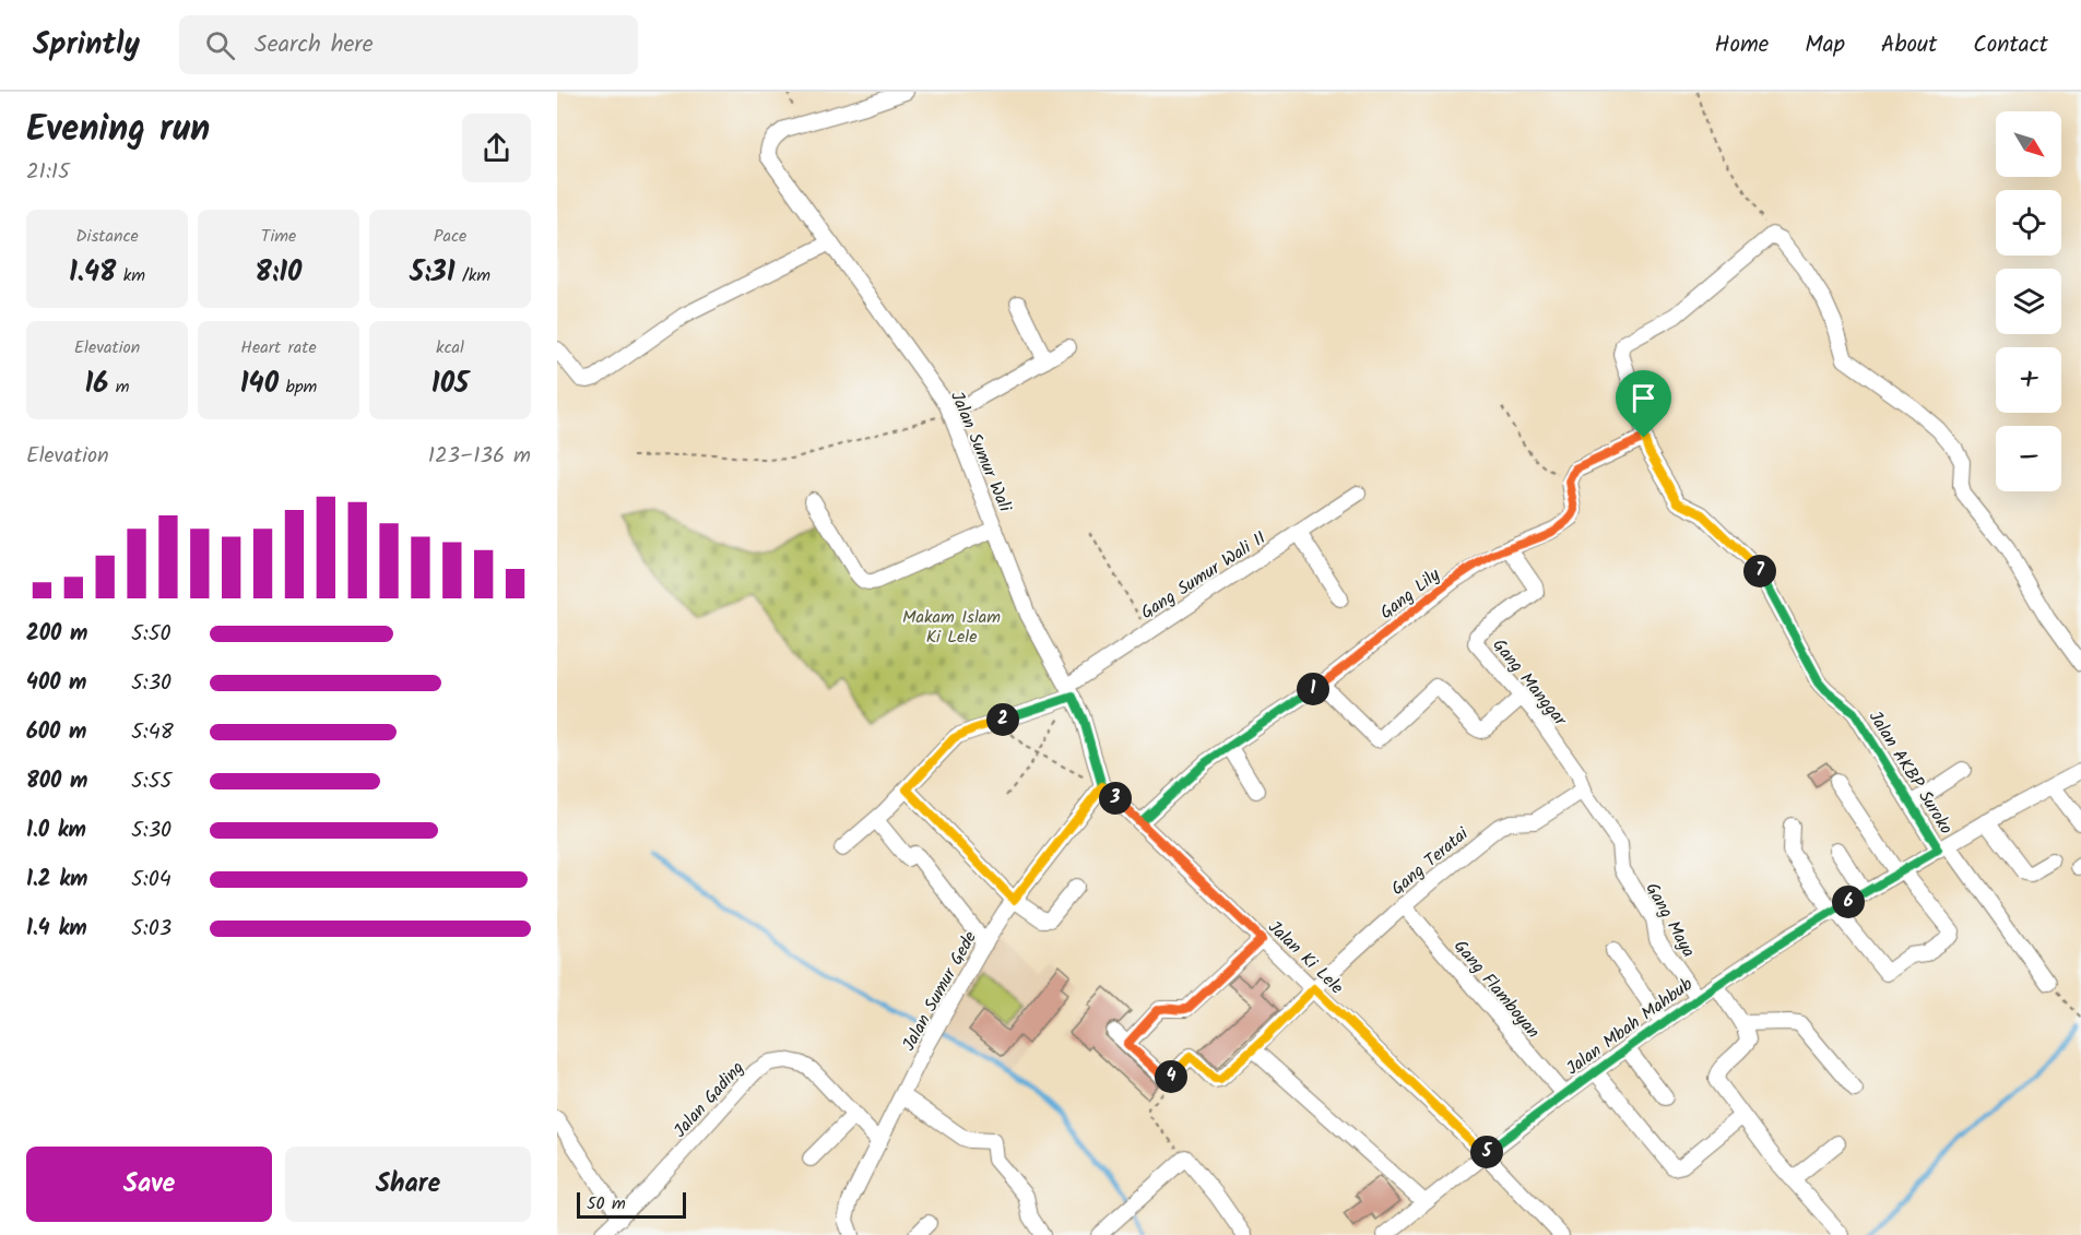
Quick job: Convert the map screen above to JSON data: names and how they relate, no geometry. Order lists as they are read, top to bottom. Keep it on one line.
{"streets":{"street":["Jalan Sumur Wali","Gang Sumur Wali II","Gang Lily","Gang Manggar","Jalan AKBP Suroko","Gang Teratai","Gang Maya","Jalan Ki Lele","Gang Flamboyan","Jalan Sumur Gede","Jalan Mbah Mahbub","Jalan Gading"]},"crossings":[["Jalan Sumur Wali","Gang Sumur Wali II"],["Jalan Sumur Wali","Jalan Ki Lele"],["Jalan Sumur Wali","Jalan Sumur Gede"],["Gang Lily","Gang Manggar"],["Gang Lily","Jalan Ki Lele"],["Gang Manggar","Gang Teratai"],["Gang Manggar","Gang Maya"],["Jalan AKBP Suroko","Jalan Mbah Mahbub"],["Gang Teratai","Gang Maya"],["Gang Teratai","Jalan Ki Lele"],["Gang Teratai","Gang Flamboyan"],["Gang Maya","Jalan Mbah Mahbub"],["Jalan Ki Lele","Jalan Sumur Gede"],["Jalan Ki Lele","Jalan Mbah Mahbub"],["Gang Flamboyan","Jalan Mbah Mahbub"],["Jalan Sumur Gede","Jalan Gading"]],"parks":["Makam Islam Ki Lele"],"scale_bar":"50 m","north":"bottom right","page":{"header":"Sprintly","search":"Search here","nav":["Home","Map","About","Contact"],"heading":["Evening run","21:15"],"map_buttons":["+","−"],"stats":[["Distance","1.48 km"],["Time","8:10"],["Pace","5:31 /km"],["Elevation","16 m"],["Heart rate","140 bpm"],["kcal","105"]],"chart":["Elevation","123–136 m"],"pins":["7","1","2","3","6","4","5"],"list":[{"name":"200 m","note":"5:50"},{"name":"400 m","note":"5:30"},{"name":"600 m","note":"5:48"},{"name":"800 m","note":"5:55"},{"name":"1.0 km","note":"5:30"},{"name":"1.2 km","note":"5:04"},{"name":"1.4 km","note":"5:03"}],"buttons":["Save","Share"],"scale":"50 m"}}
